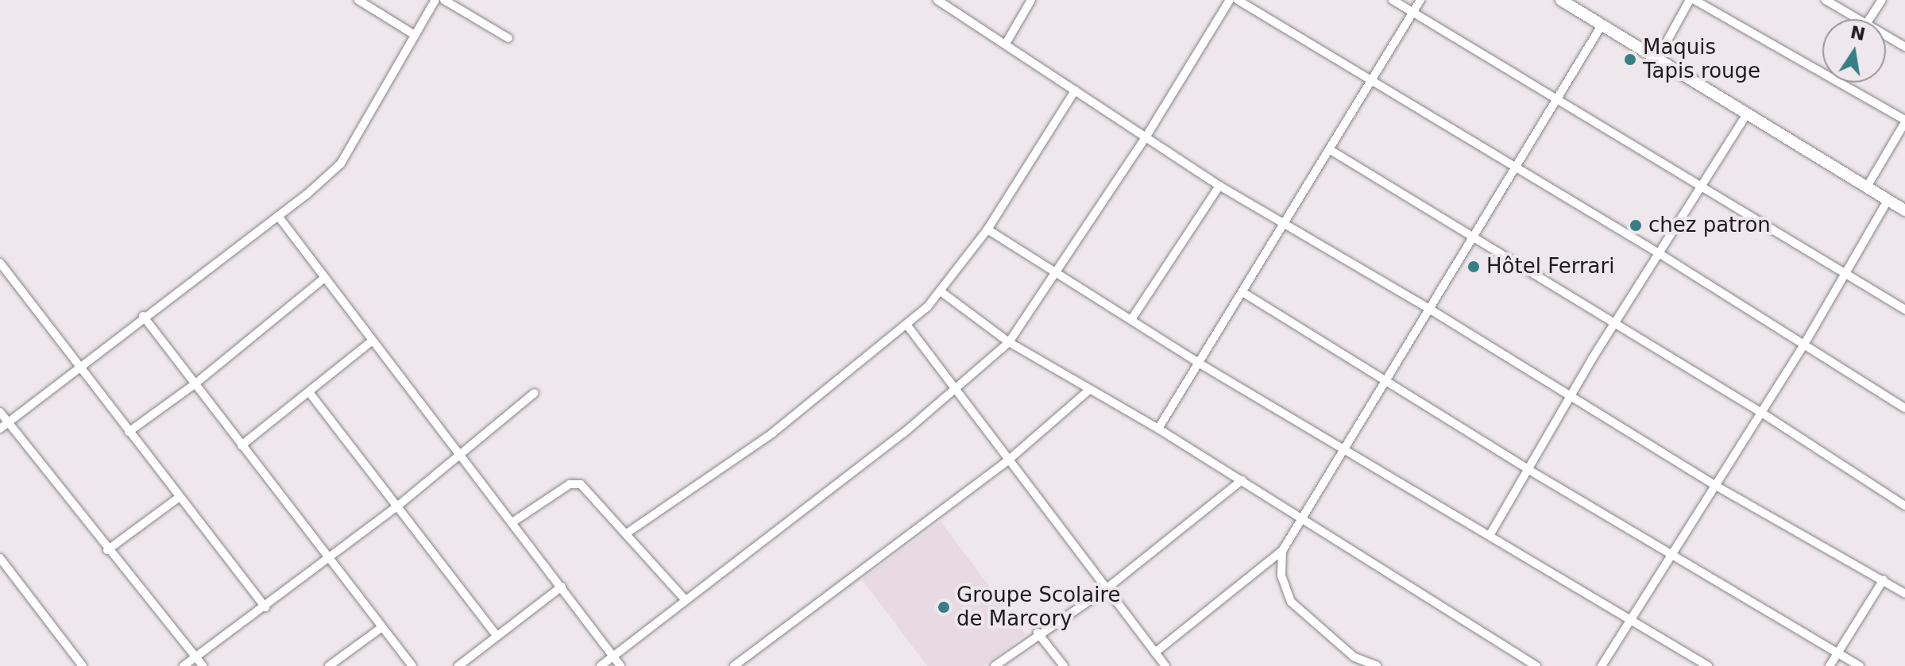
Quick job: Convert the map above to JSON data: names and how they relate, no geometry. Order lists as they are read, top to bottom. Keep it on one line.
{"places":["Maquis Tapis rouge","chez patron","Hôtel Ferrari","Groupe Scolaire de Marcory"],"north":"top"}
